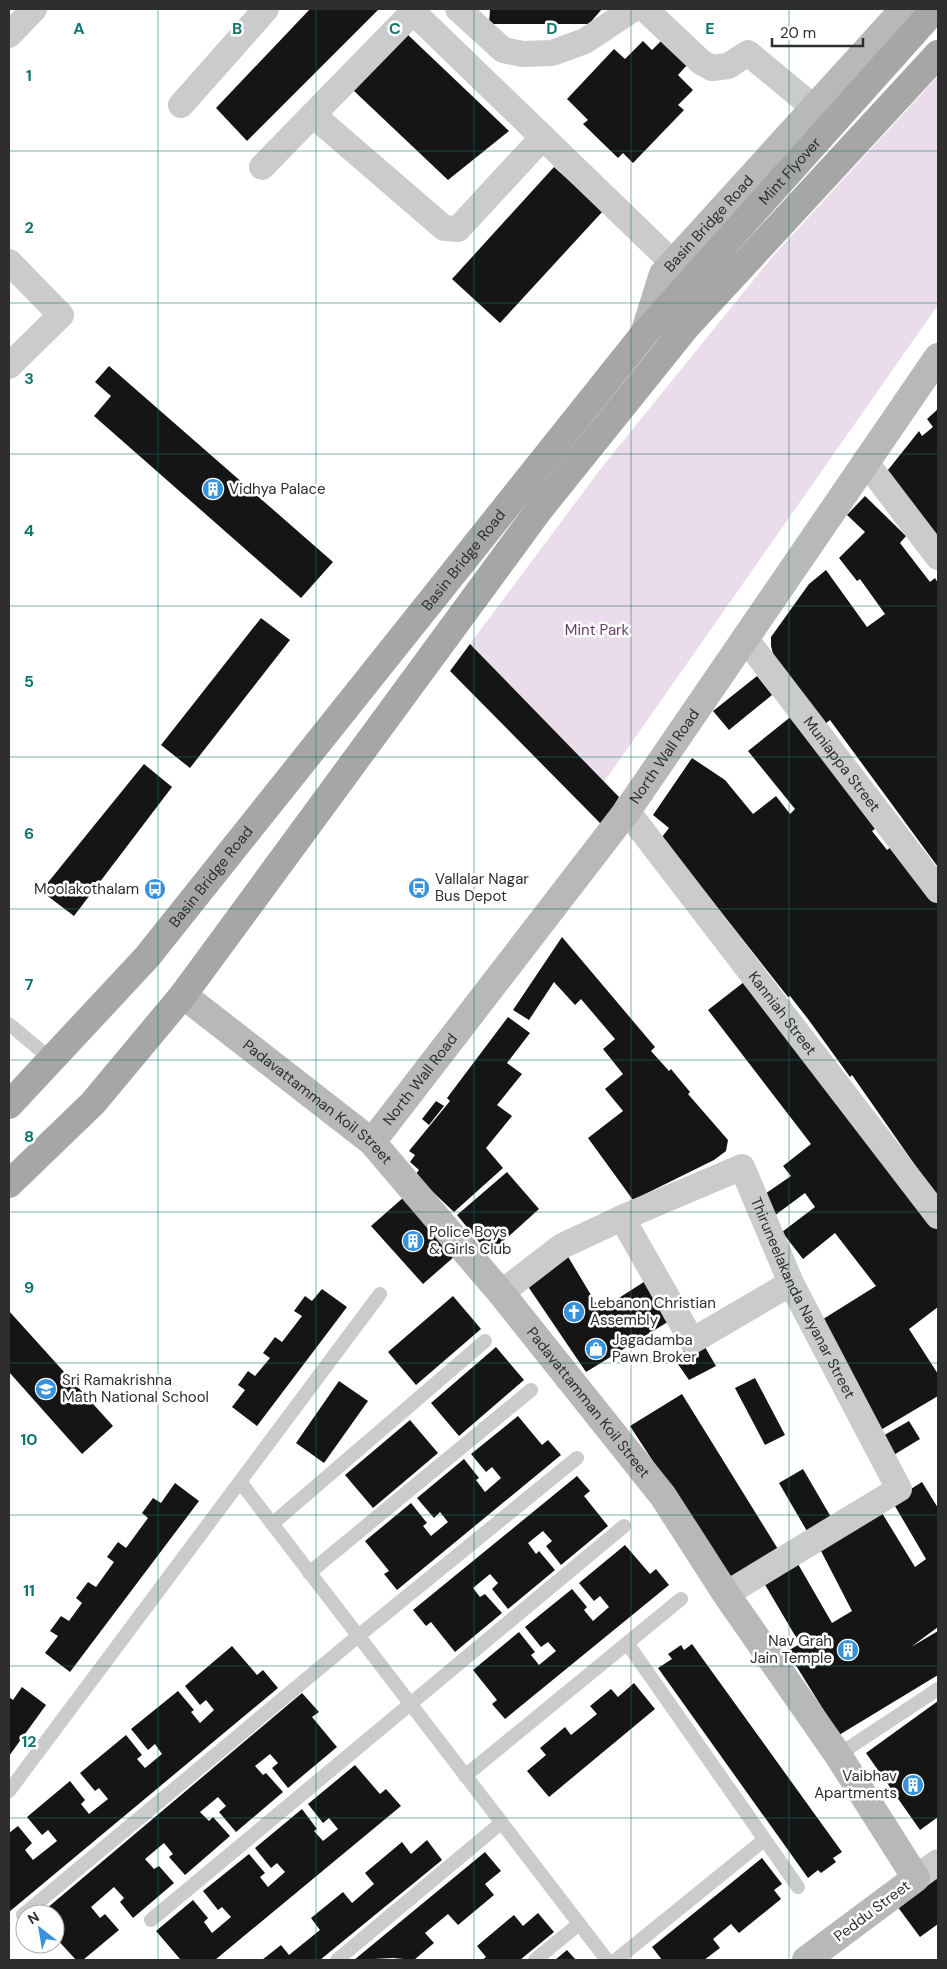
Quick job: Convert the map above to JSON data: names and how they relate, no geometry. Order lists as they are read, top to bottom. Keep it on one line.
{"streets":{"main road":["Mint Flyover","Basin Bridge Road","North Wall Road","Padavattamman Koil Street","Peddu Street"],"street":["Muniappa Street","Kanniah Street","Thiruneelakanda Nayanar Street"]},"crossings":[["Mint Flyover","Basin Bridge Road"],["Basin Bridge Road","Padavattamman Koil Street"],["North Wall Road","Muniappa Street"],["North Wall Road","Kanniah Street"],["North Wall Road","Padavattamman Koil Street"],["Padavattamman Koil Street","Thiruneelakanda Nayanar Street"],["Padavattamman Koil Street","Peddu Street"]],"parks":["Mint Park"],"places":{"building":["Vidhya Palace","Police Boys & Girls Club","Nav Grah Jain Temple","Vaibhav Apartments"],"bus stop":["Vallalar Nagar Bus Depot","Moolakothalam"],"church":["Lebanon Christian Assembly"],"shop":["Jagadamba Pawn Broker"],"school or university":["Sri Ramakrishna Math National School"]},"scale_bar":"20 m","north":"top left","grid":{"columns":["A","B","C","D","E"],"rows":["1","2","3","4","5","6","7","8","9","10","11","12"]}}
